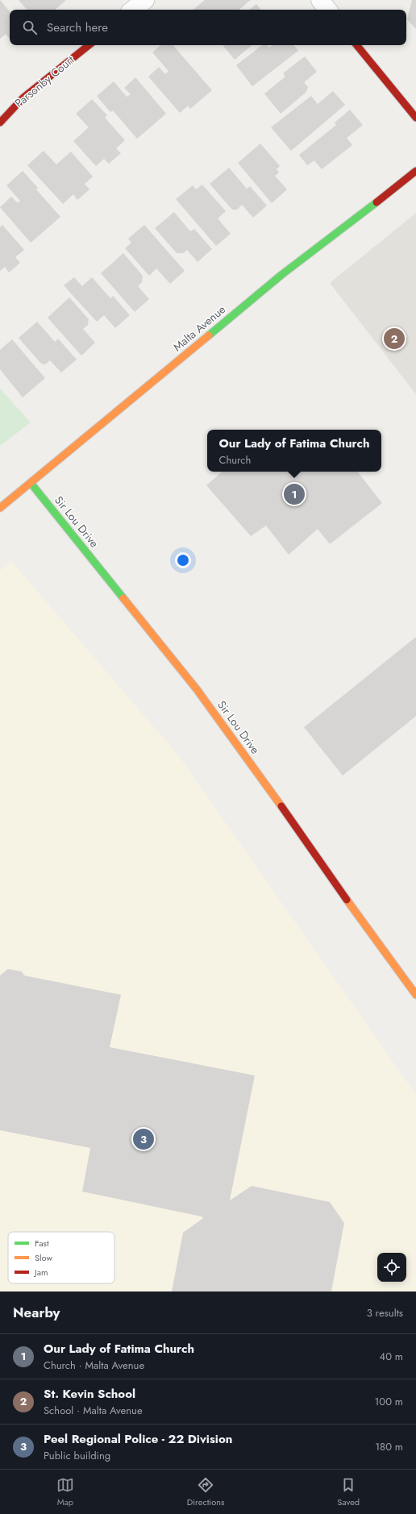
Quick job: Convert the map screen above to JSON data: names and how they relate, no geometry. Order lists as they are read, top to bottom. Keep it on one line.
{"streets":{"street":["Parsonby Court","Malta Avenue","Sir Lou Drive"]},"crossings":[["Malta Avenue","Sir Lou Drive"]],"legend":["Fast","Slow","Jam"],"page":{"search":"Search here","pins":["2","1","3"],"popup":["Our Lady of Fatima Church","Church"],"heading":["Nearby","3 results"],"list":[{"mark":"1","name":"Our Lady of Fatima Church","note":"Church · Malta Avenue","value":"40 m"},{"mark":"2","name":"St. Kevin School","note":"School · Malta Avenue","value":"100 m"},{"mark":"3","name":"Peel Regional Police - 22 Division","note":"Public building","value":"180 m"}],"nav":["Map","Directions","Saved"]}}
